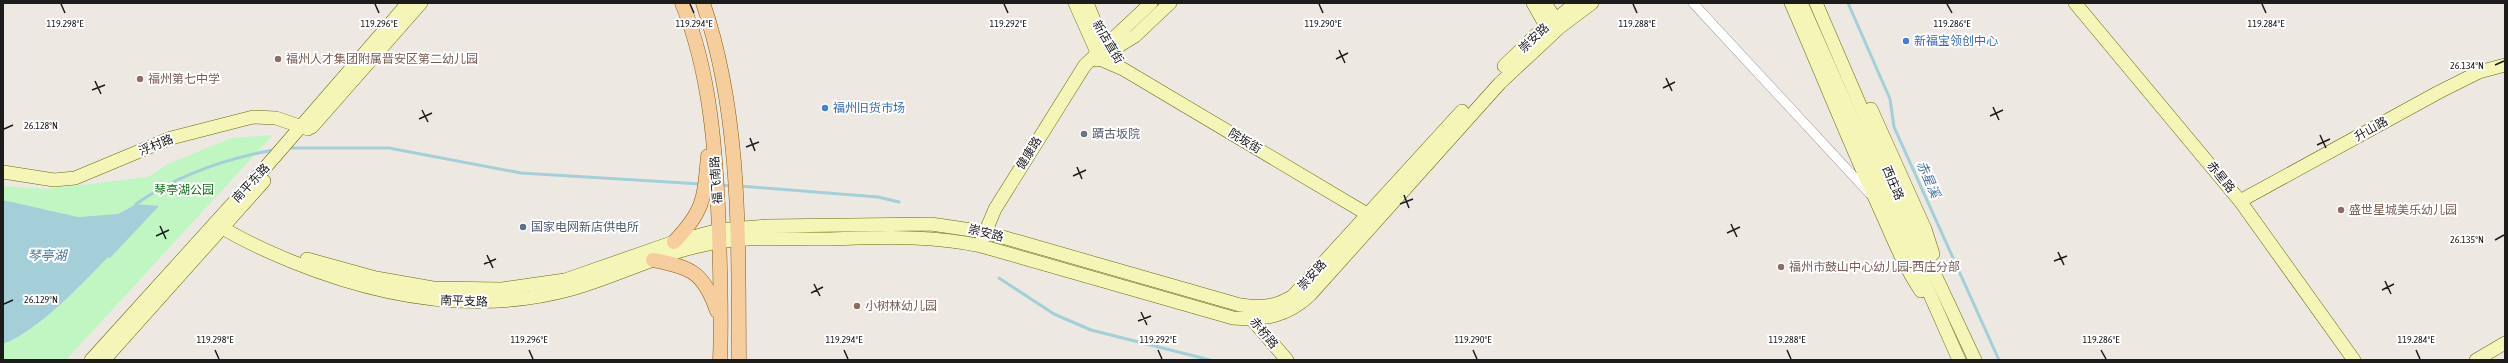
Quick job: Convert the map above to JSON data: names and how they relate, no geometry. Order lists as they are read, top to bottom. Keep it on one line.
{"streets":{"main road":["福飞南路"],"street":["崇安路","新店直街","升山路","院坂街","浮村路","健康路","赤星路","南平东路","西庄路","南平支路","赤桥路"]},"crossings":[["崇安路","院坂街"],["崇安路","健康路"],["崇安路","福飞南路"],["崇安路","赤桥路"],["新店直街","院坂街"],["新店直街","健康路"],["升山路","赤星路"],["浮村路","南平东路"],["福飞南路","南平支路"],["南平东路","南平支路"]],"water":["赤星溪","琴亭湖"],"parks":["琴亭湖公园"],"places":["新福宝领创中心","福州人才集团附属晋安区第二幼儿园","福州第七中学","福州旧货市场","蹟古坂院","盛世星城美乐幼儿园","国家电网新店供电所","福州市鼓山中心幼儿园-西庄分部","小树林幼儿园"],"coordinates":["119.298°E","119.296°E","119.294°E","119.292°E","119.290°E","119.288°E","119.286°E","119.284°E","26.134°N","26.128°N","26.135°N","26.129°N"]}
